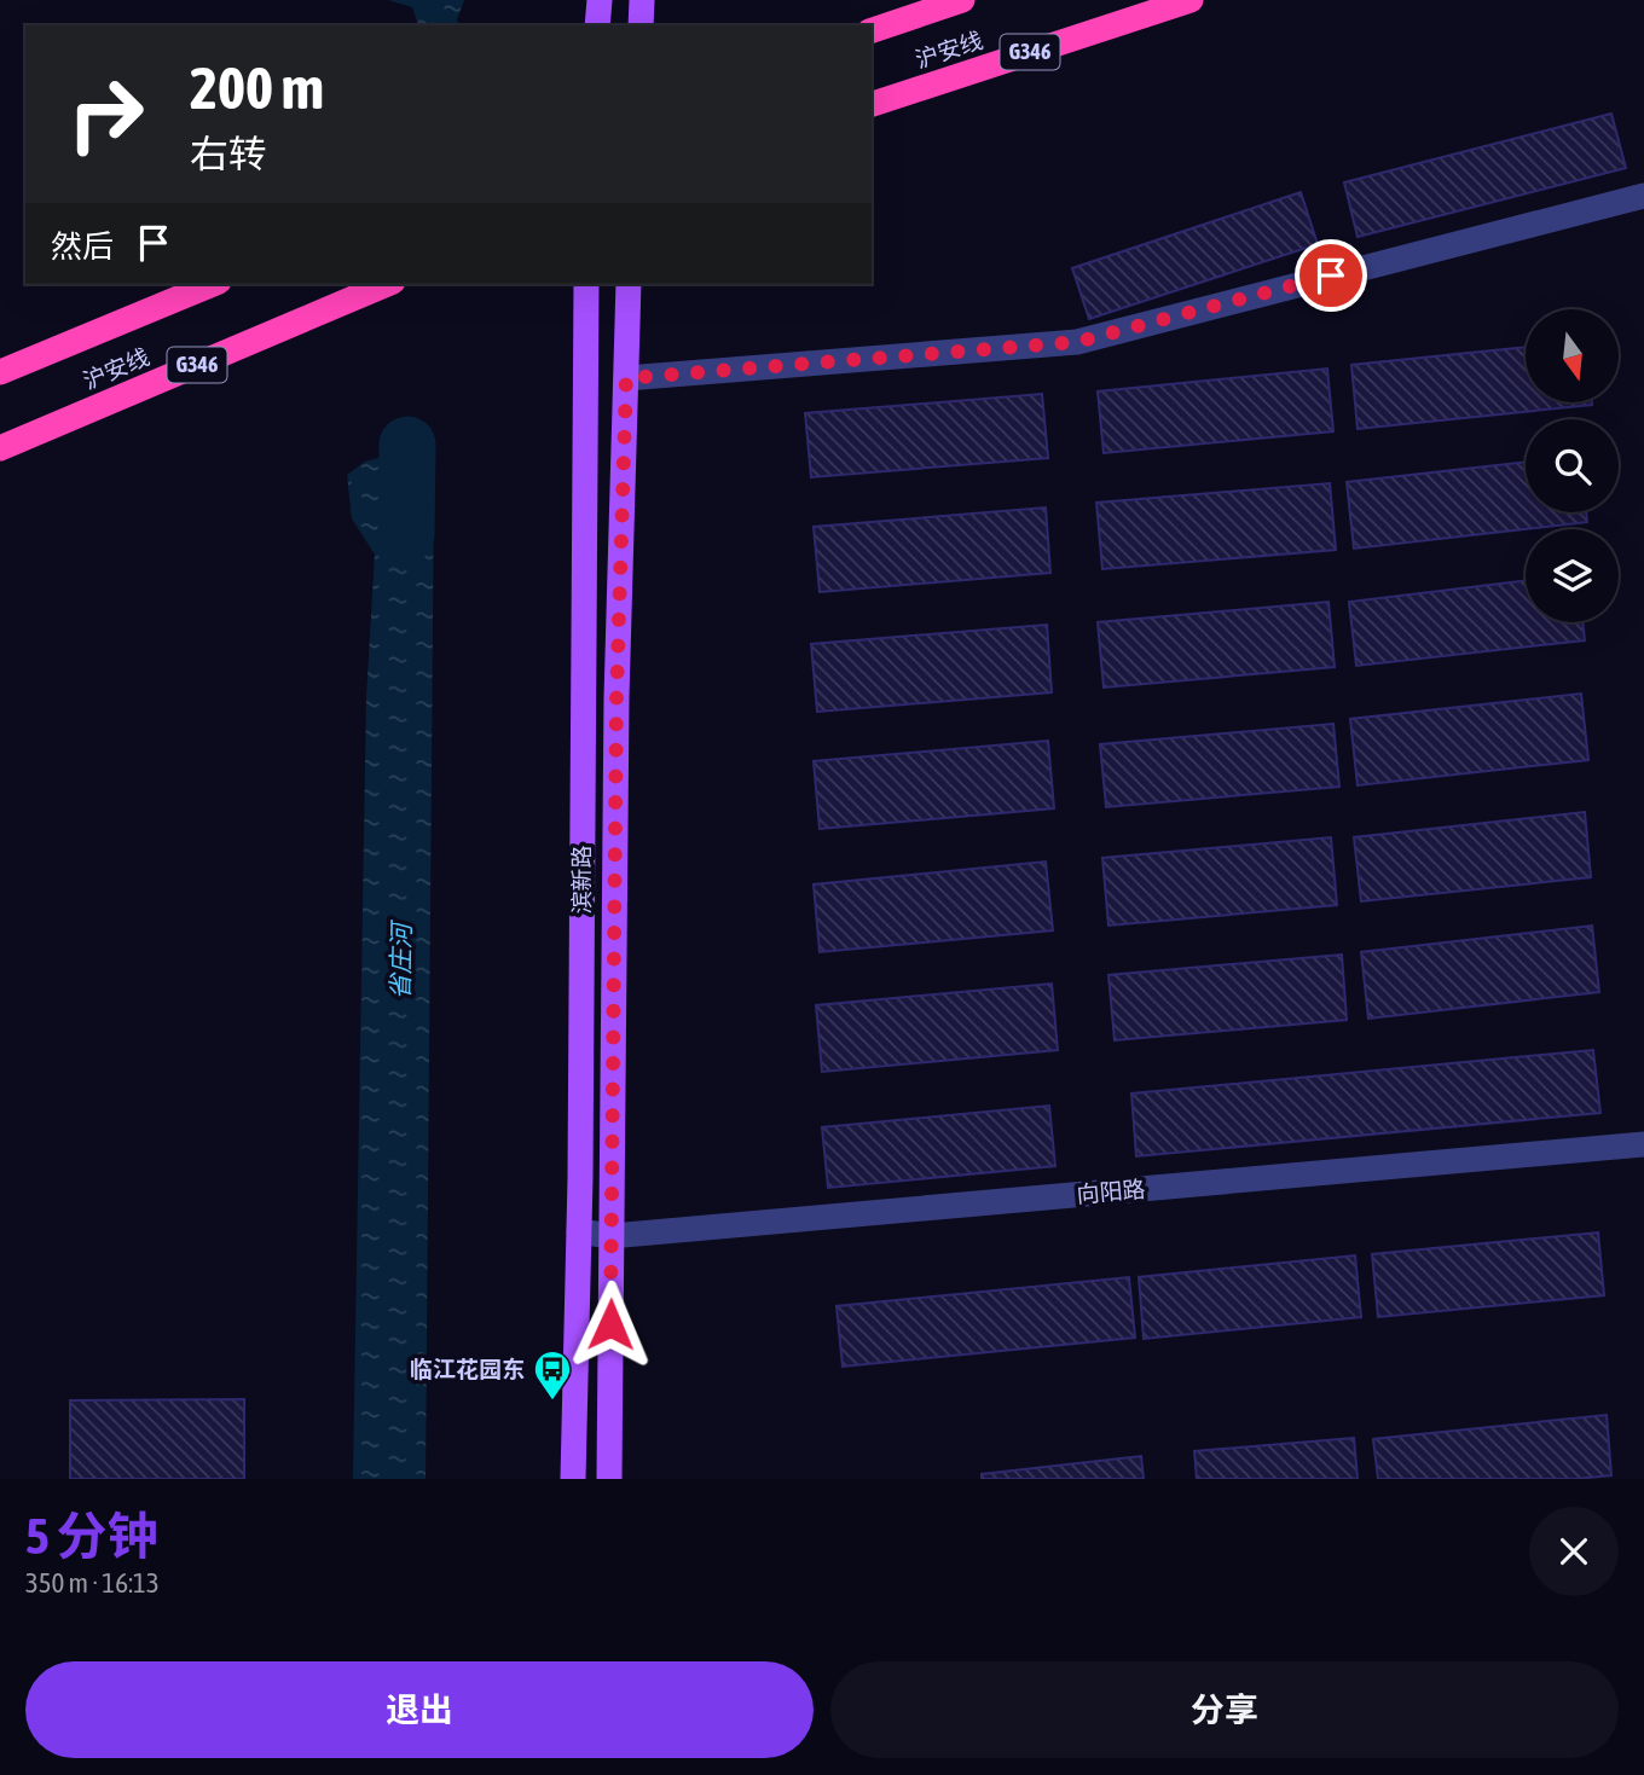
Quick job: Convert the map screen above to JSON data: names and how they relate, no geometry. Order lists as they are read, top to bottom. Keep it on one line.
{"streets":{"highway":["沪安线","G346"],"main road":["滨新路"],"street":["向阳路"]},"crossings":[["滨新路","向阳路"]],"water":["省庄河"],"places":{"bus stop":["临江花园东"]},"north":"bottom","page":{"turn":["200 m","右转"],"then":"然后","heading":["5 分钟","350 m · 16:13"],"buttons":["退出","分享"]}}
